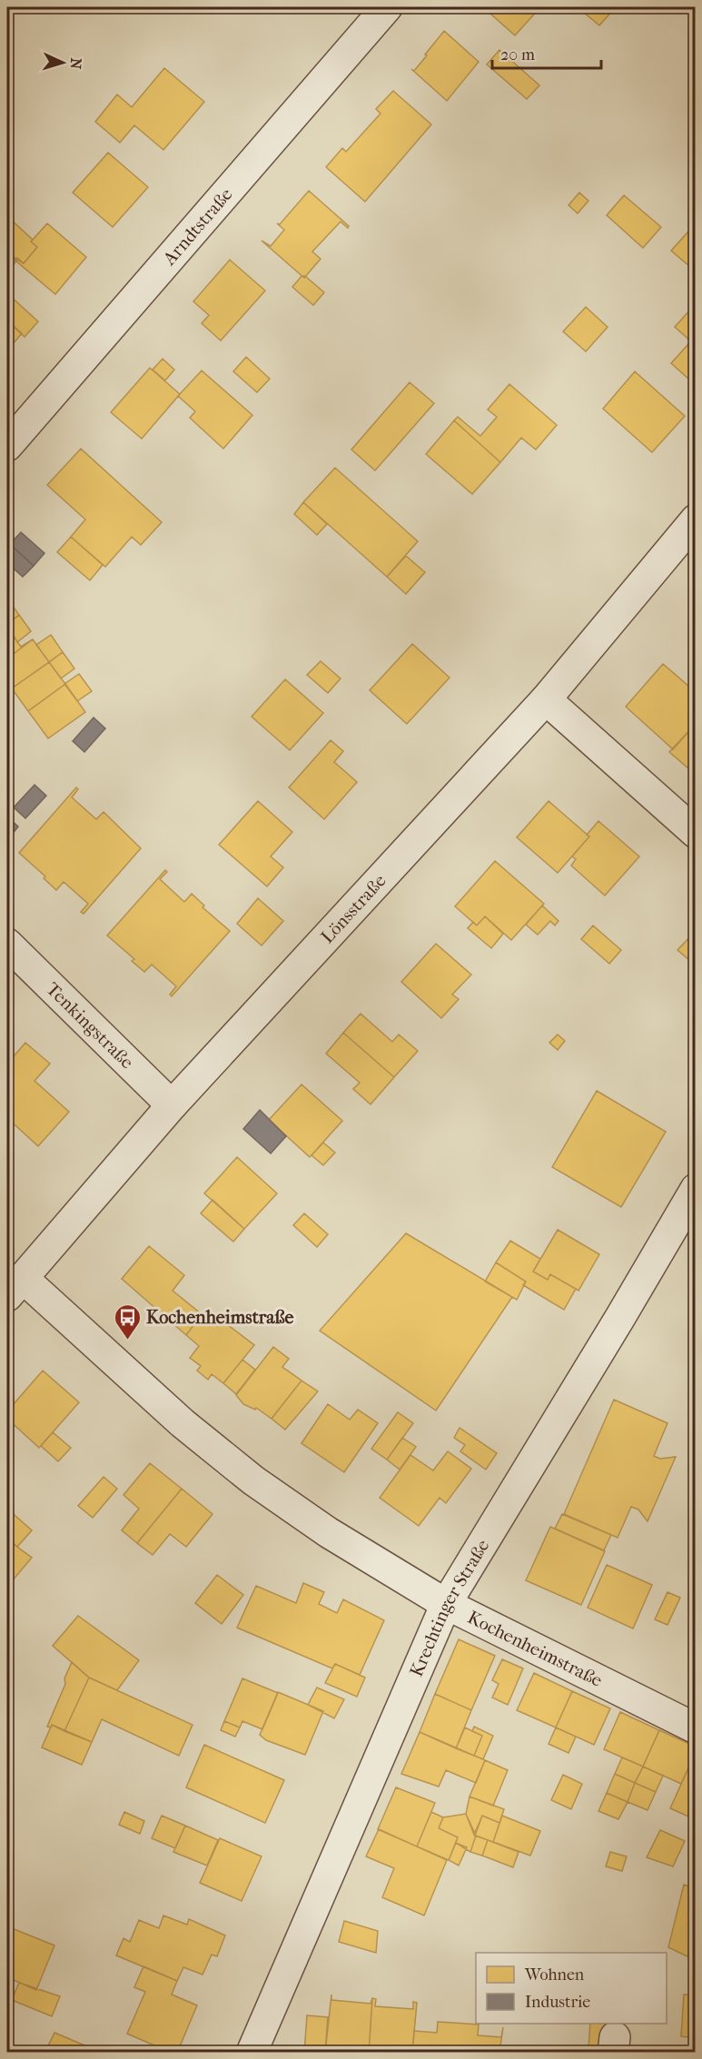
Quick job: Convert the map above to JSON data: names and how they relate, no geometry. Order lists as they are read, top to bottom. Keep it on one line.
{"streets":{"street":["Arndtstraße","Lönsstraße","Tenkingstraße","Krechtinger Straße","Kochenheimstraße"]},"crossings":[["Lönsstraße","Tenkingstraße"],["Lönsstraße","Kochenheimstraße"],["Krechtinger Straße","Kochenheimstraße"]],"places":{"bus stop":["Kochenheimstraße"]},"legend":["Wohnen","Industrie"],"scale_bar":"20 m","north":"right"}
